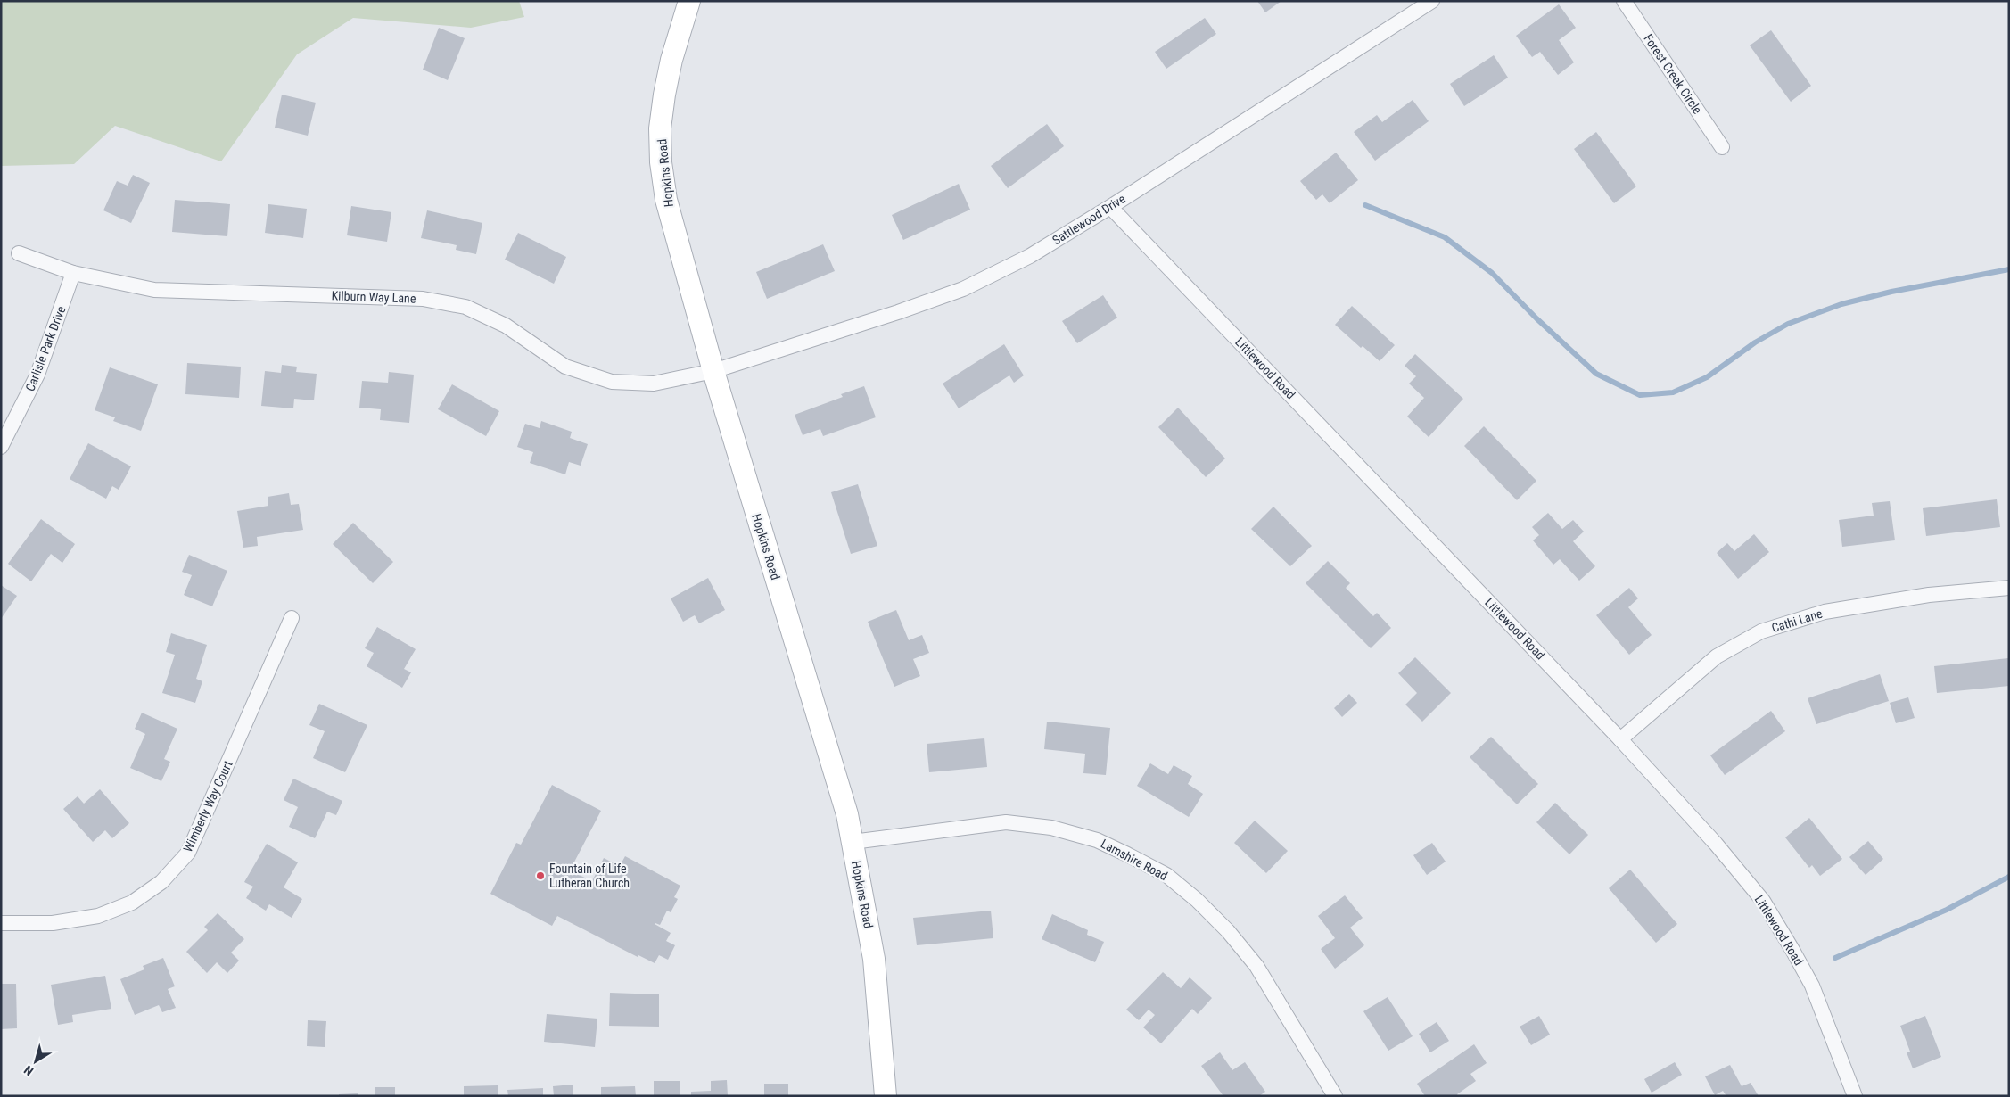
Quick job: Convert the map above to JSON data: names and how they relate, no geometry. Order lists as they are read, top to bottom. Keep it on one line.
{"streets":{"main road":["Hopkins Road"],"street":["Forest Creek Circle","Sattlewood Drive","Kilburn Way Lane","Carlisle Park Drive","Littlewood Road","Cathi Lane","Wimberly Way Court","Lamshire Road"]},"crossings":[["Hopkins Road","Sattlewood Drive"],["Hopkins Road","Kilburn Way Lane"],["Hopkins Road","Lamshire Road"],["Sattlewood Drive","Kilburn Way Lane"],["Sattlewood Drive","Littlewood Road"],["Kilburn Way Lane","Carlisle Park Drive"],["Littlewood Road","Cathi Lane"]],"places":["Fountain of Life Lutheran Church"],"north":"bottom left"}
